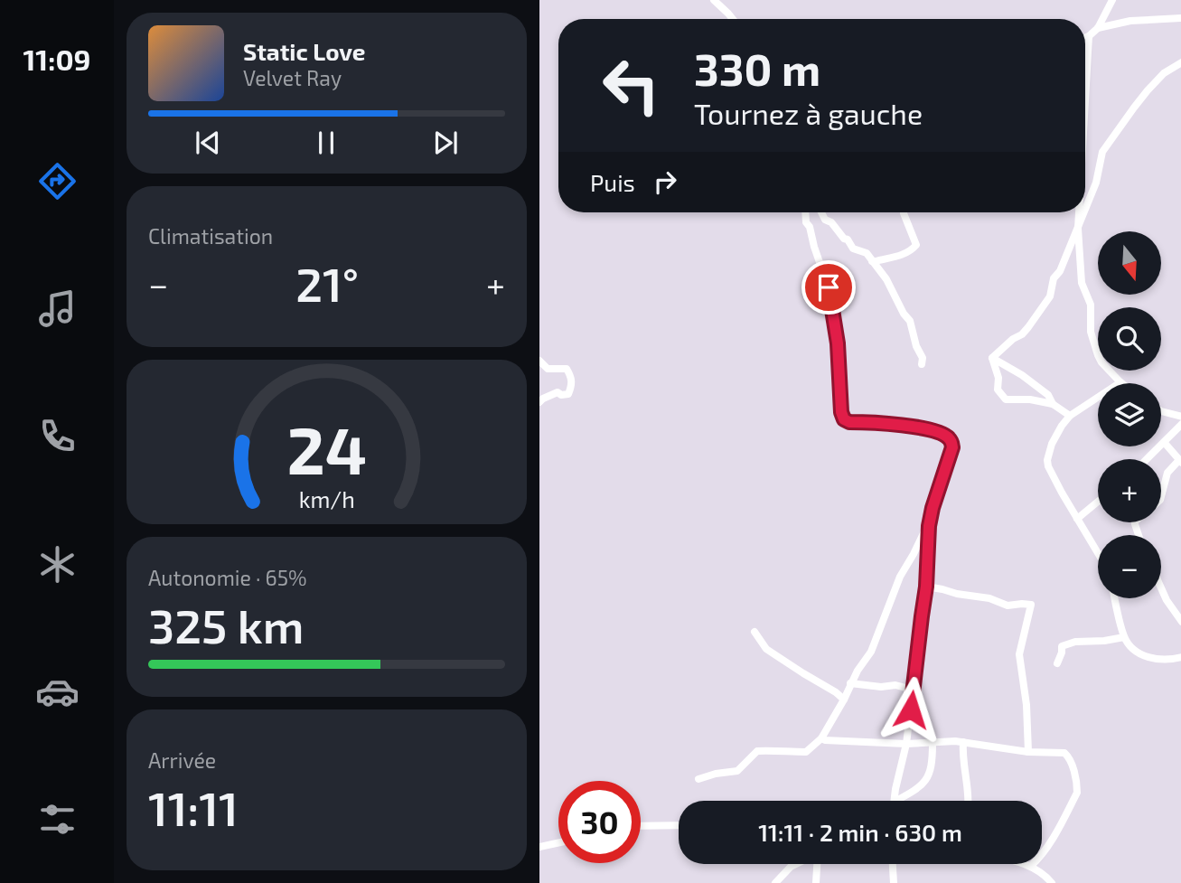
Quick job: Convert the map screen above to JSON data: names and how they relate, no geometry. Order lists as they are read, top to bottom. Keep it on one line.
{"north":"bottom","page":{"tabs":"11:09","turn":["330 m","Tournez à gauche"],"song":["Static Love","Velvet Ray"],"then":"Puis","tile":["Climatisation",["Autonomie · 65%","325 km"],["Arrivée","11:11"]],"map_buttons":["+","−"],"heat":["−","21°","+"],"limit":"30","trip":"11:11 · 2 min · 630 m","gauge":["24","km/h"]}}
